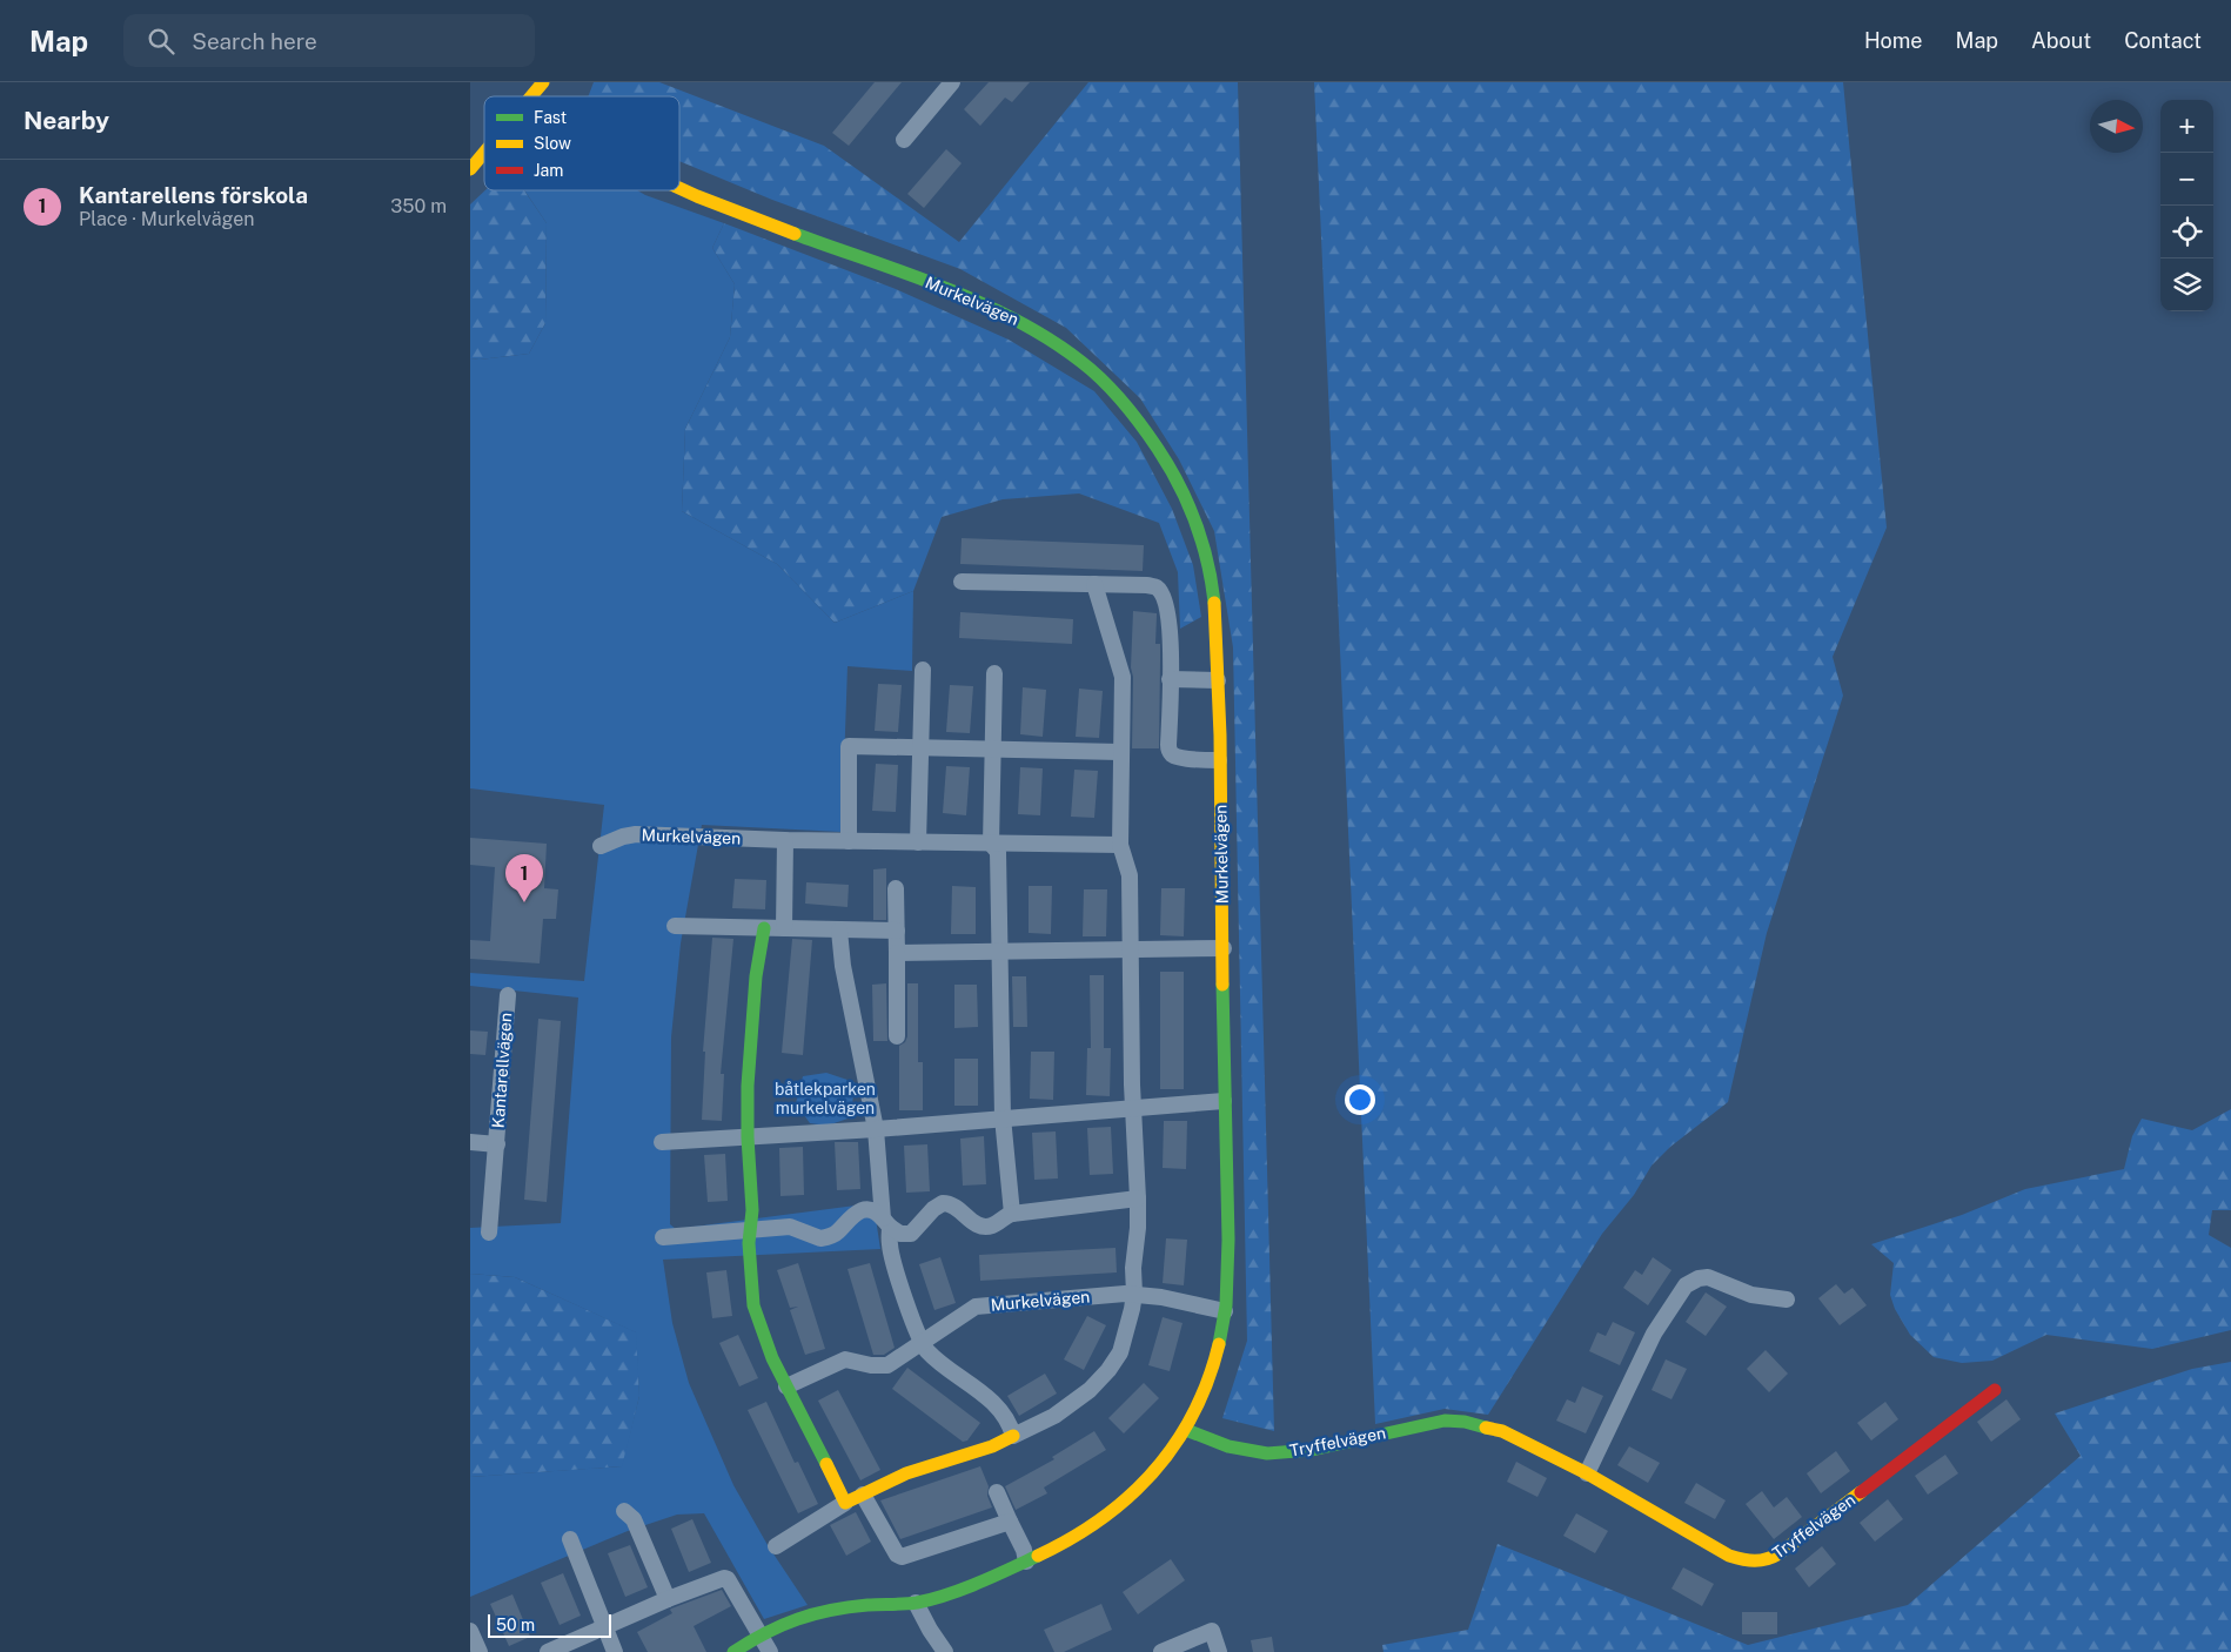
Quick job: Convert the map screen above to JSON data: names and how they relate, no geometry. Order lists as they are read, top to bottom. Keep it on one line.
{"streets":{"street":["Murkelvägen","Kantarellvägen","Tryffelvägen"]},"crossings":[["Murkelvägen","Tryffelvägen"]],"parks":["båtlekparken murkelvägen"],"legend":["Fast","Slow","Jam"],"scale_bar":"50 m","north":"right","page":{"header":"Map","search":"Search here","nav":["Home","Map","About","Contact"],"heading":"Nearby","map_buttons":["+","−"],"list":[{"mark":"1","name":"Kantarellens förskola","note":"Place · Murkelvägen","value":"350 m"}],"pins":"1","scale":"50 m"}}
